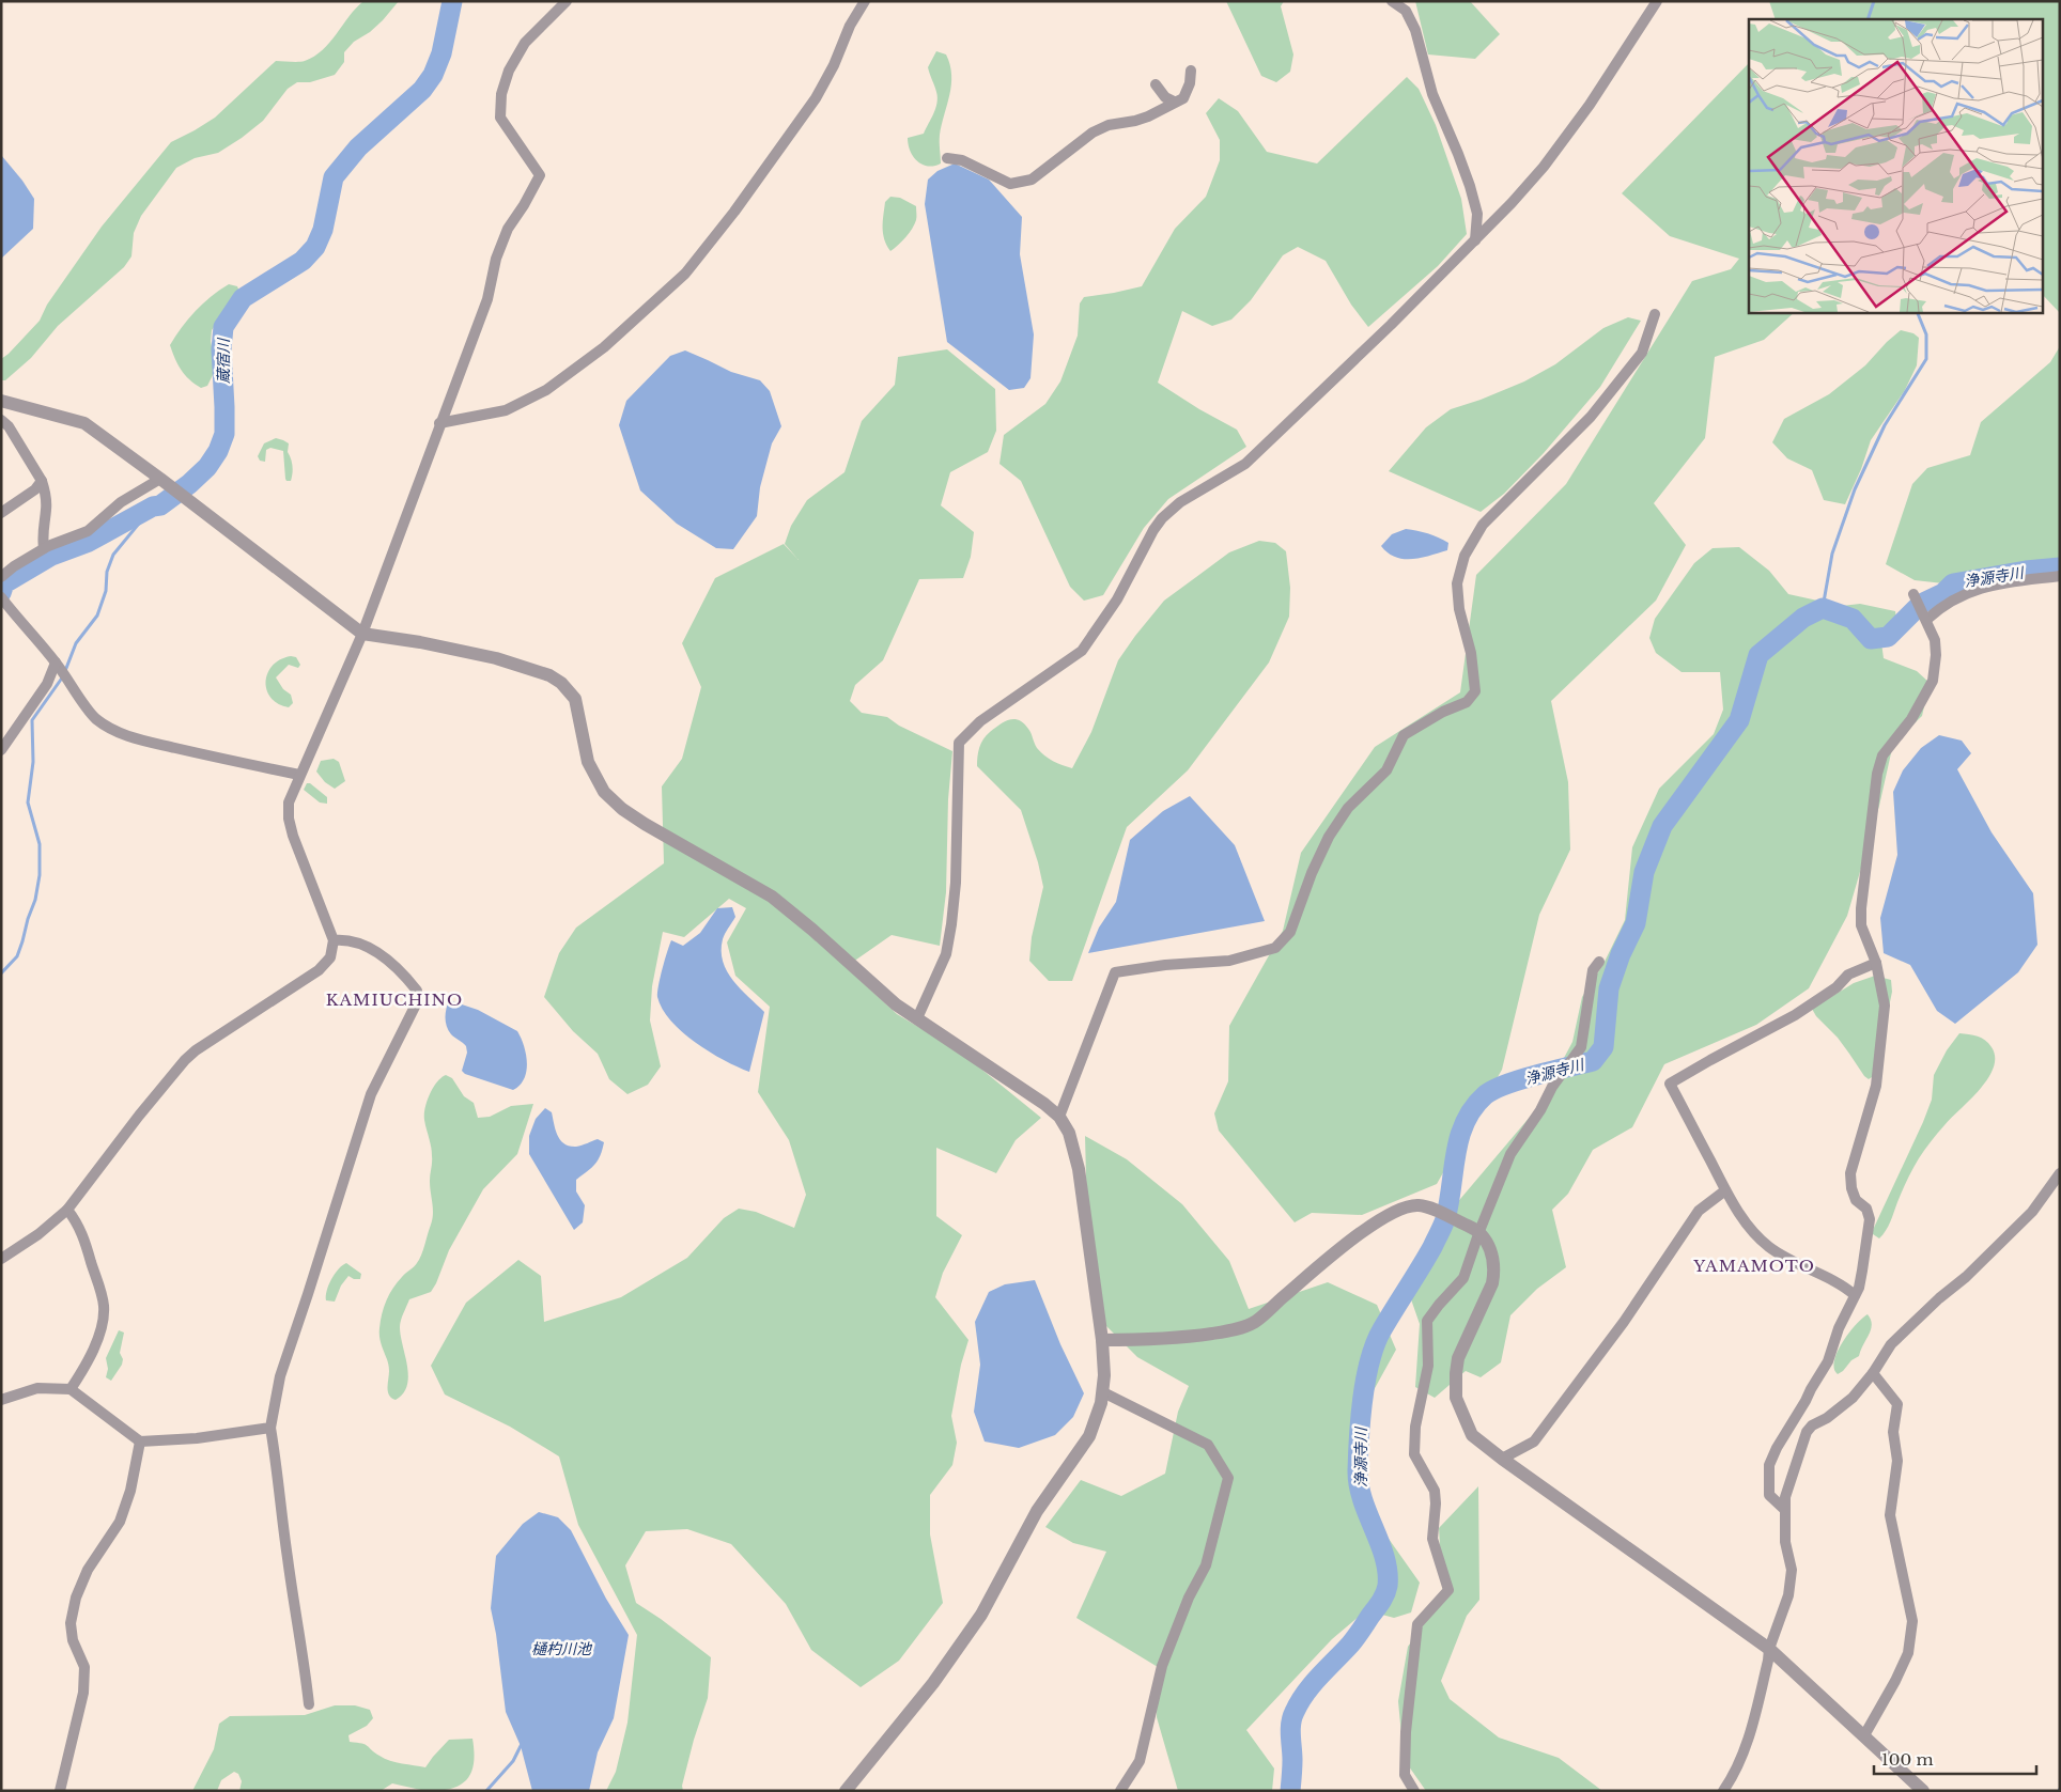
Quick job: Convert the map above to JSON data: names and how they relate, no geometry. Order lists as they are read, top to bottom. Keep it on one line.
{"districts":["KAMIUCHINO","YAMAMOTO"],"water":["蔵宿川","浄源寺川","樋杓川池"],"scale_bar":"100 m"}
